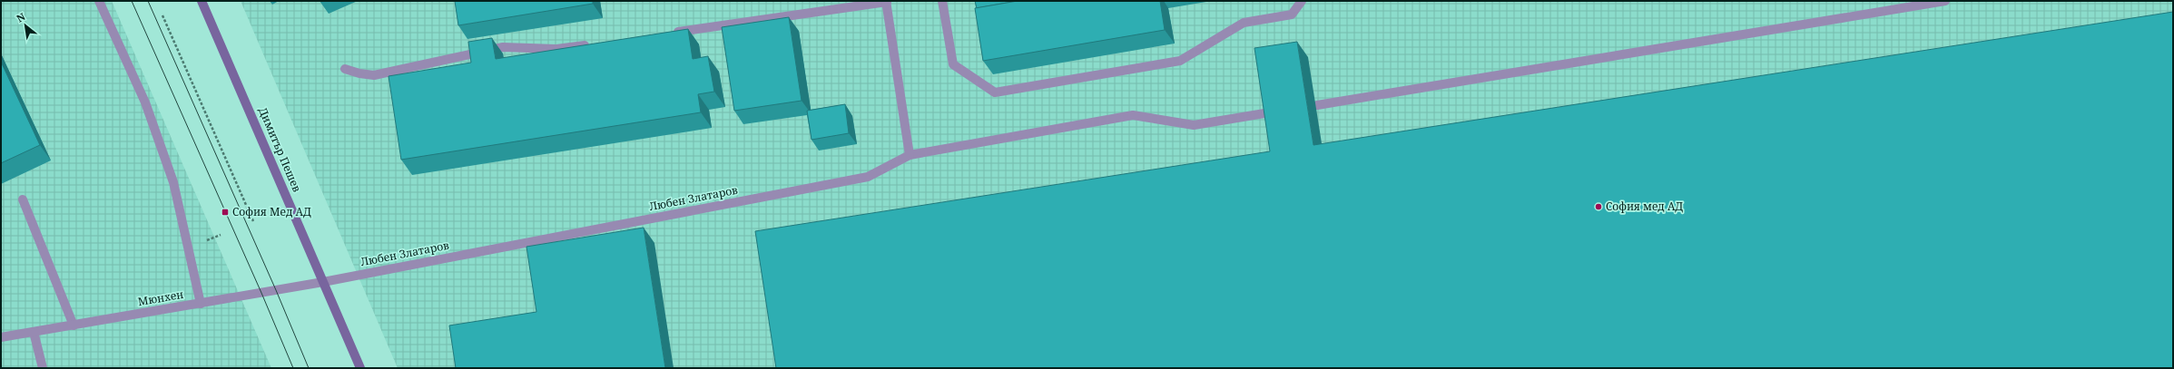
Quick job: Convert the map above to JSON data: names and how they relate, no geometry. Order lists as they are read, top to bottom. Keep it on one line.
{"streets":{"main road":["Димитър Пешев"],"street":["Любен Златаров","Мюнхен"]},"crossings":[["Димитър Пешев","Любен Златаров"],["Димитър Пешев","Мюнхен"],["Любен Златаров","Мюнхен"]],"places":{"other":["София мед АД"],"transit":["София Мед АД"]},"north":"top left"}
